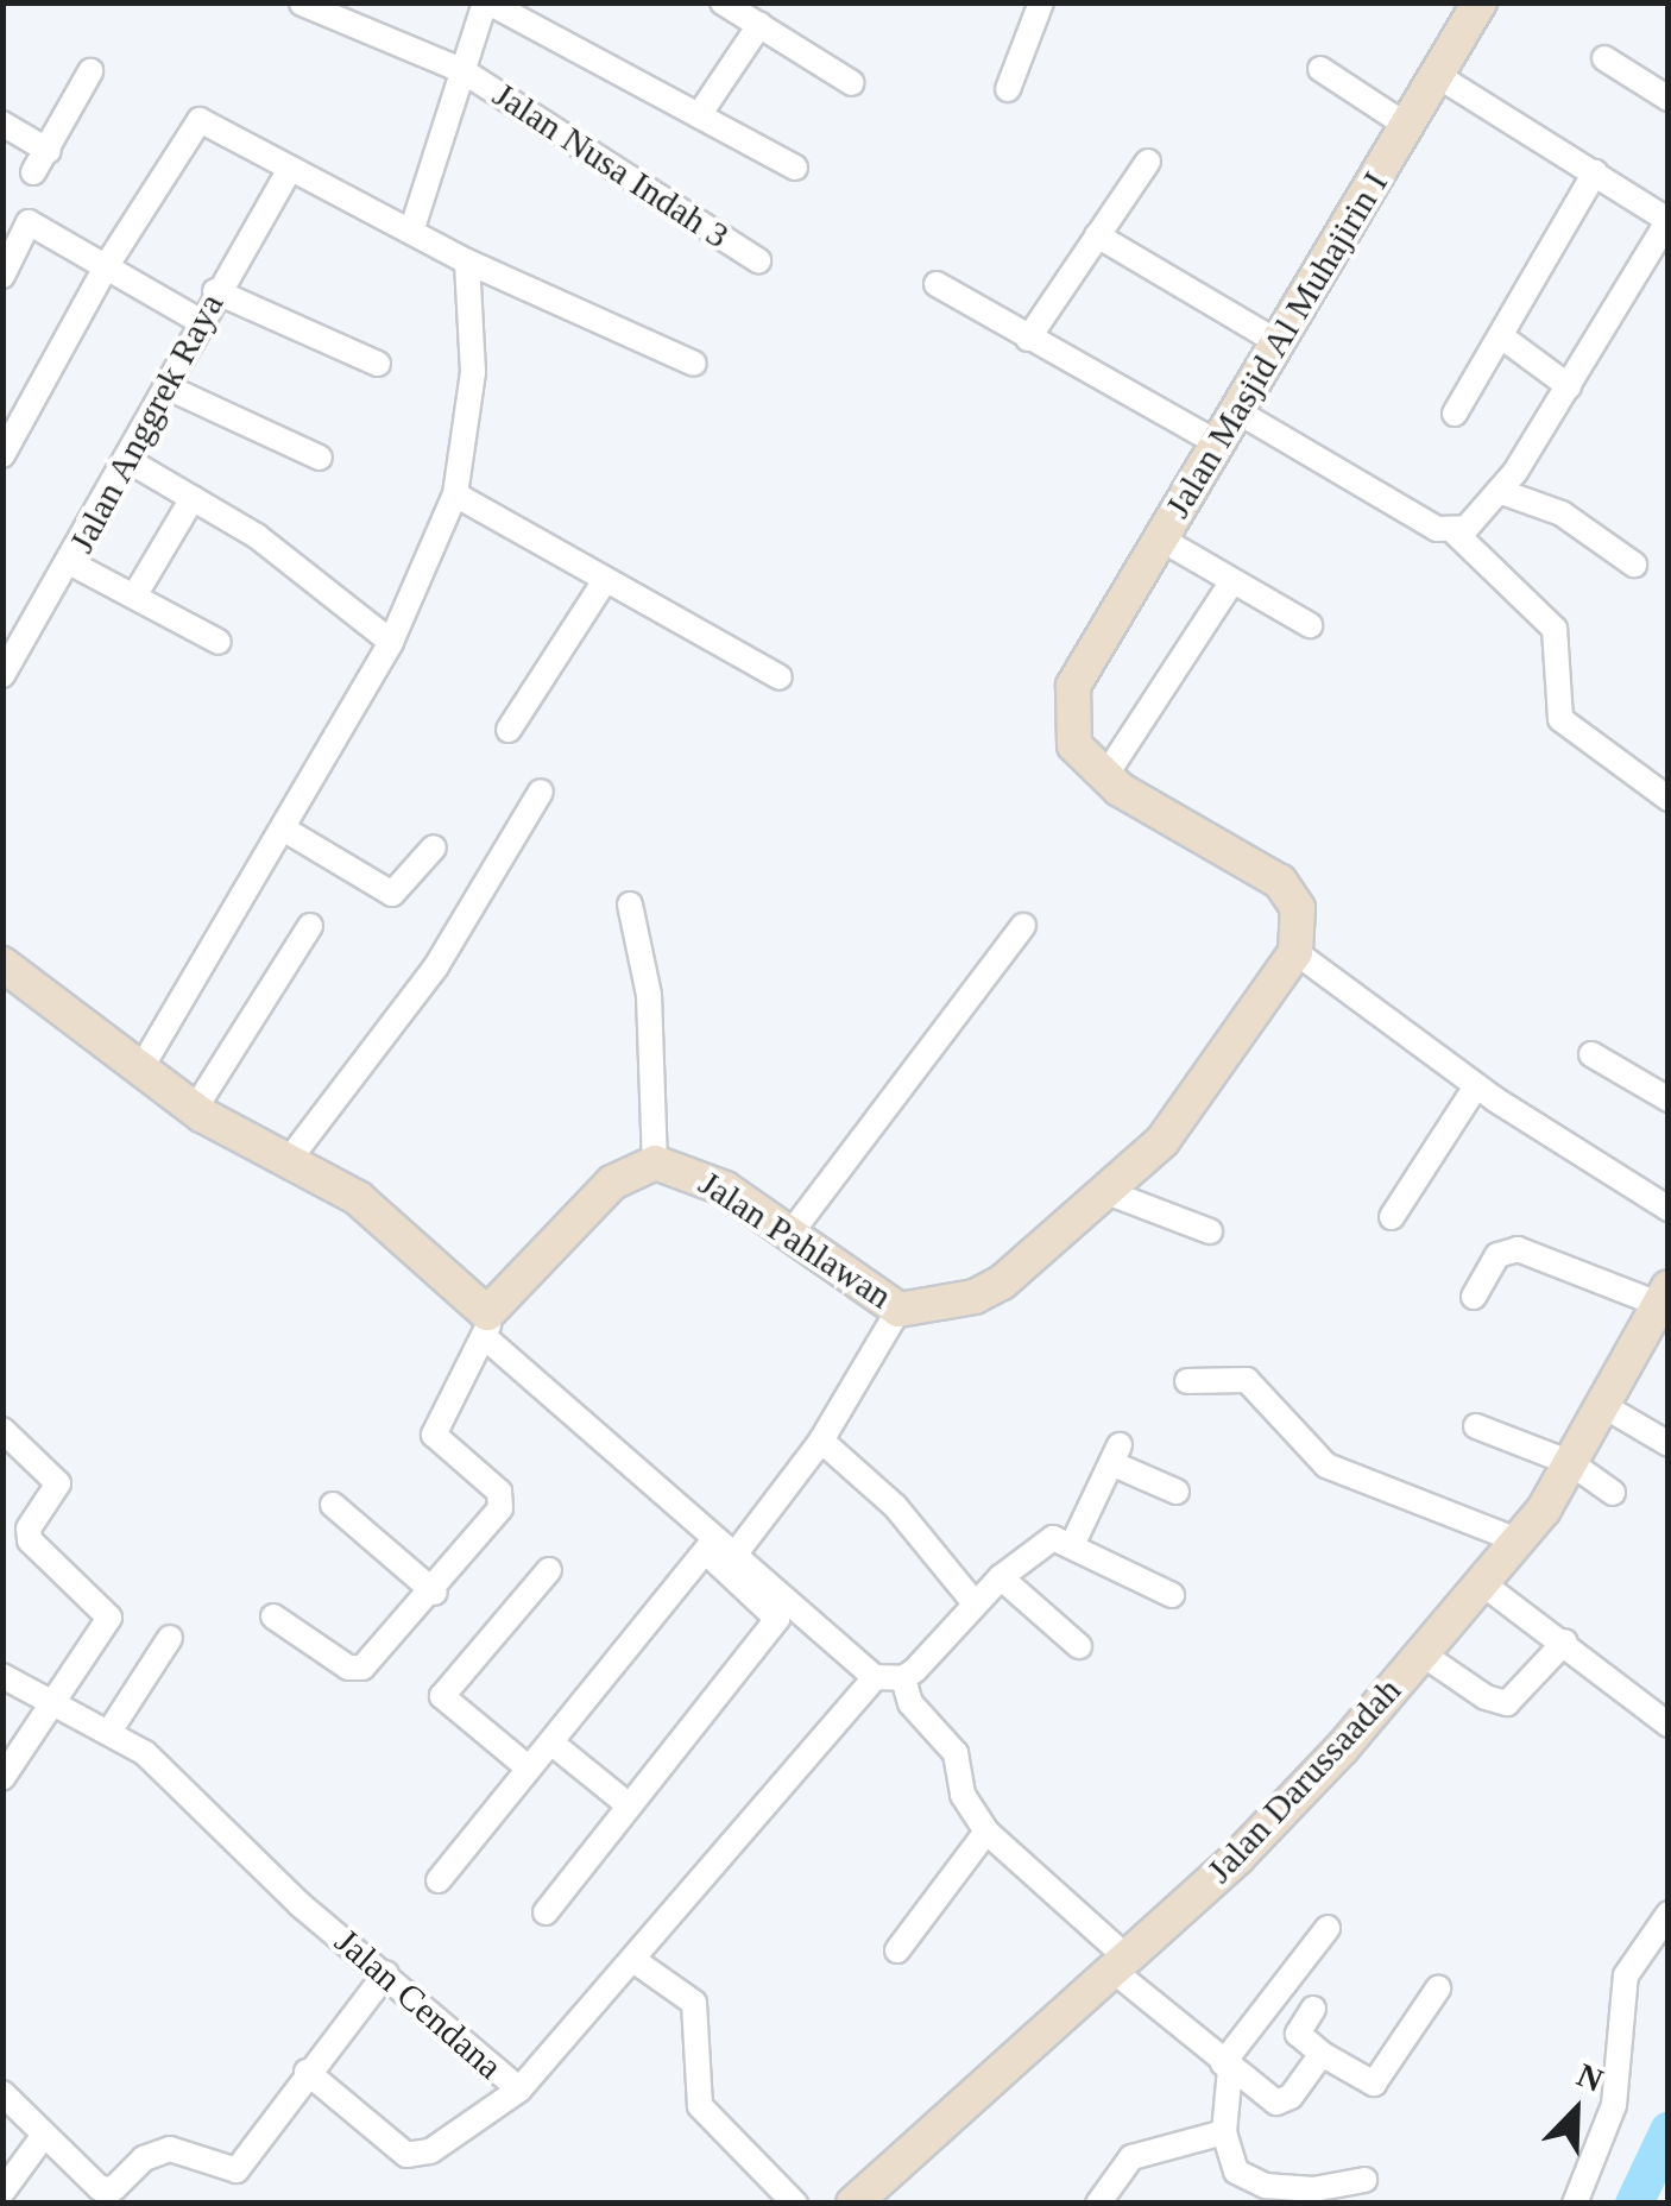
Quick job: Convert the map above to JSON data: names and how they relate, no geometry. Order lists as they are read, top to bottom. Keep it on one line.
{"streets":{"street":["Jalan Nusa Indah 3","Jalan Masjid Al Muhajirin I","Jalan Anggrek Raya","Jalan Pahlawan","Jalan Darussaadah","Jalan Cendana"]},"north":"top right"}
